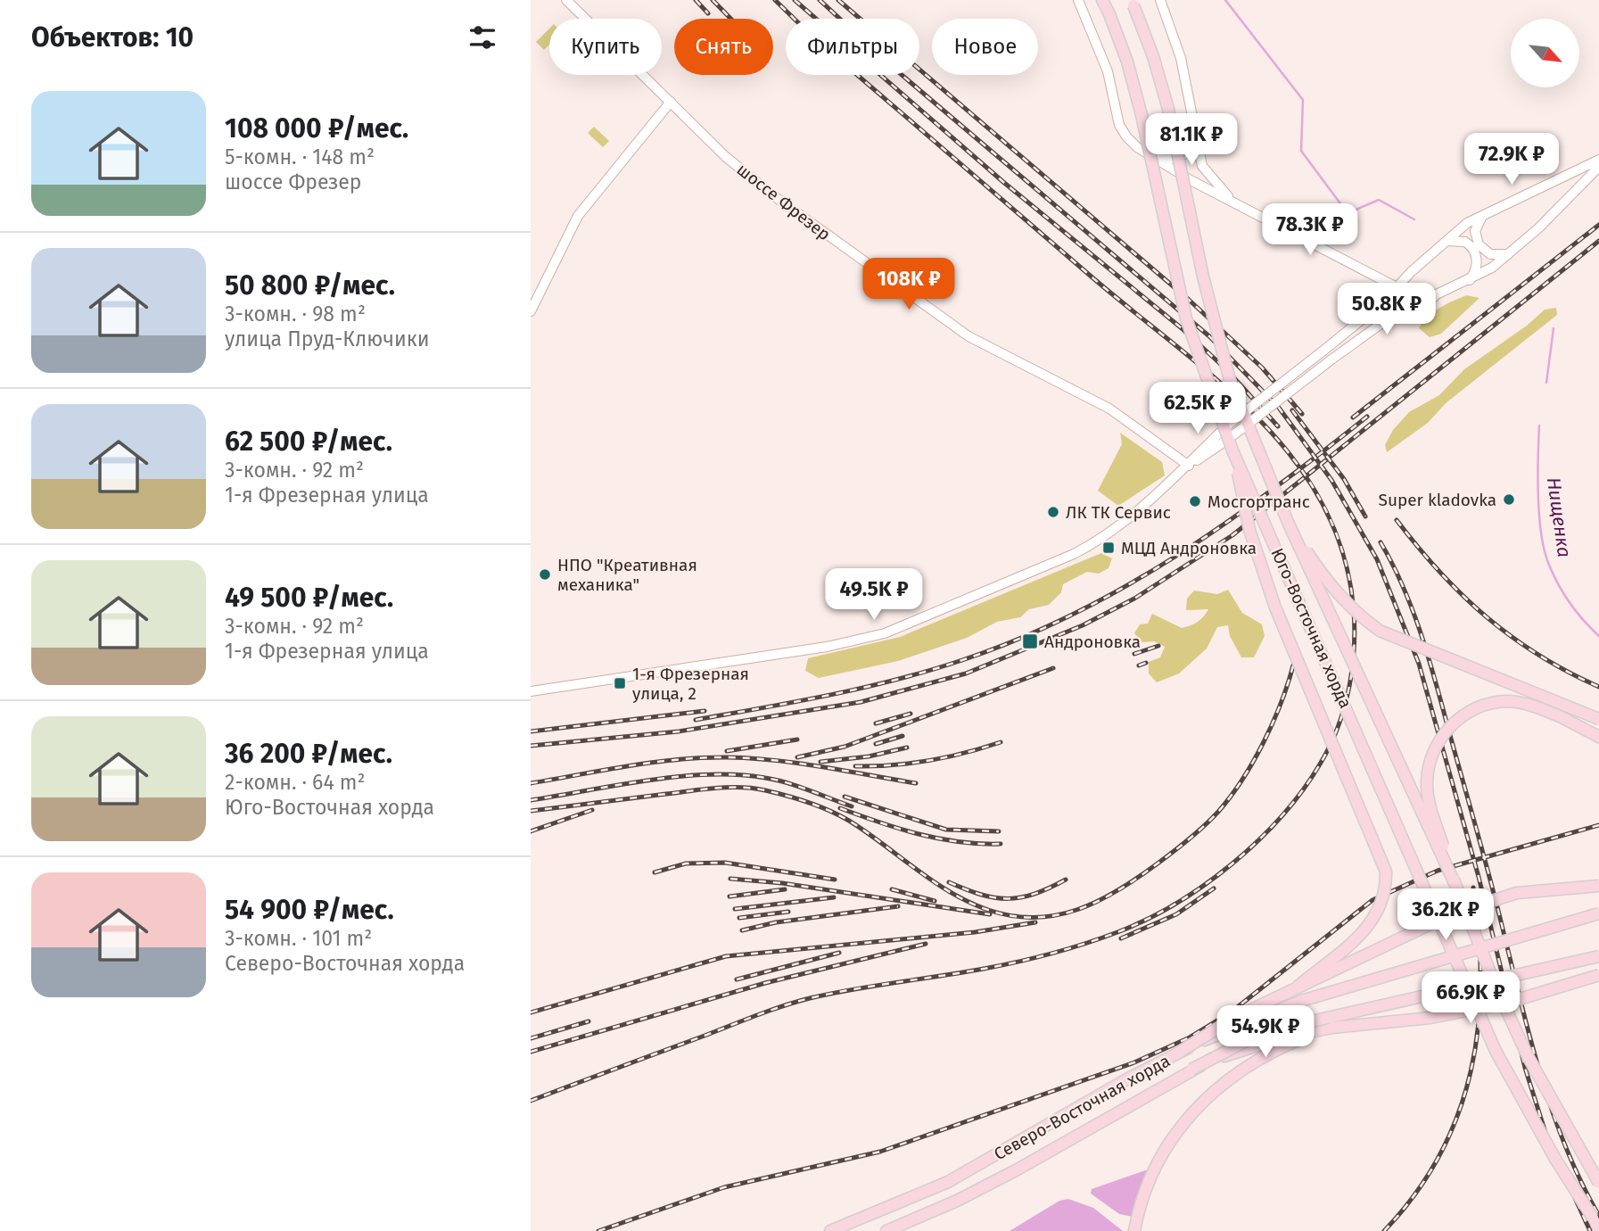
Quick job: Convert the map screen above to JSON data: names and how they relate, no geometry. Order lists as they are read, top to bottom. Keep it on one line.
{"streets":{"main road":["Юго-Восточная хорда","Северо-Восточная хорда"],"street":["шоссе Фрезер"]},"water":["Нищенка"],"places":{"other":["Super kladovka","Мосгортранс","ЛК ТК Сервис","НПО \"Креативная механика\""],"transit":["МЦД Андроновка","Андроновка","1-я Фрезерная улица, 2"]},"north":"bottom right","page":{"heading":"Объектов: 10","chip":["Купить","Снять","Фильтры","Новое"],"list":[{"name":"108 000 ₽/мес.","note":"5-комн. · 148 m² · шоссе Фрезер"},{"name":"50 800 ₽/мес.","note":"3-комн. · 98 m² · улица Пруд-Ключики"},{"name":"62 500 ₽/мес.","note":"3-комн. · 92 m² · 1-я Фрезерная улица"},{"name":"49 500 ₽/мес.","note":"3-комн. · 92 m² · 1-я Фрезерная улица"},{"name":"36 200 ₽/мес.","note":"2-комн. · 64 m² · Юго-Восточная хорда"},{"name":"54 900 ₽/мес.","note":"3-комн. · 101 m² · Северо-Восточная хорда"}],"price":["81.1K ₽","72.9K ₽","78.3K ₽","108K ₽","50.8K ₽","62.5K ₽","49.5K ₽","36.2K ₽","66.9K ₽","54.9K ₽"]}}
